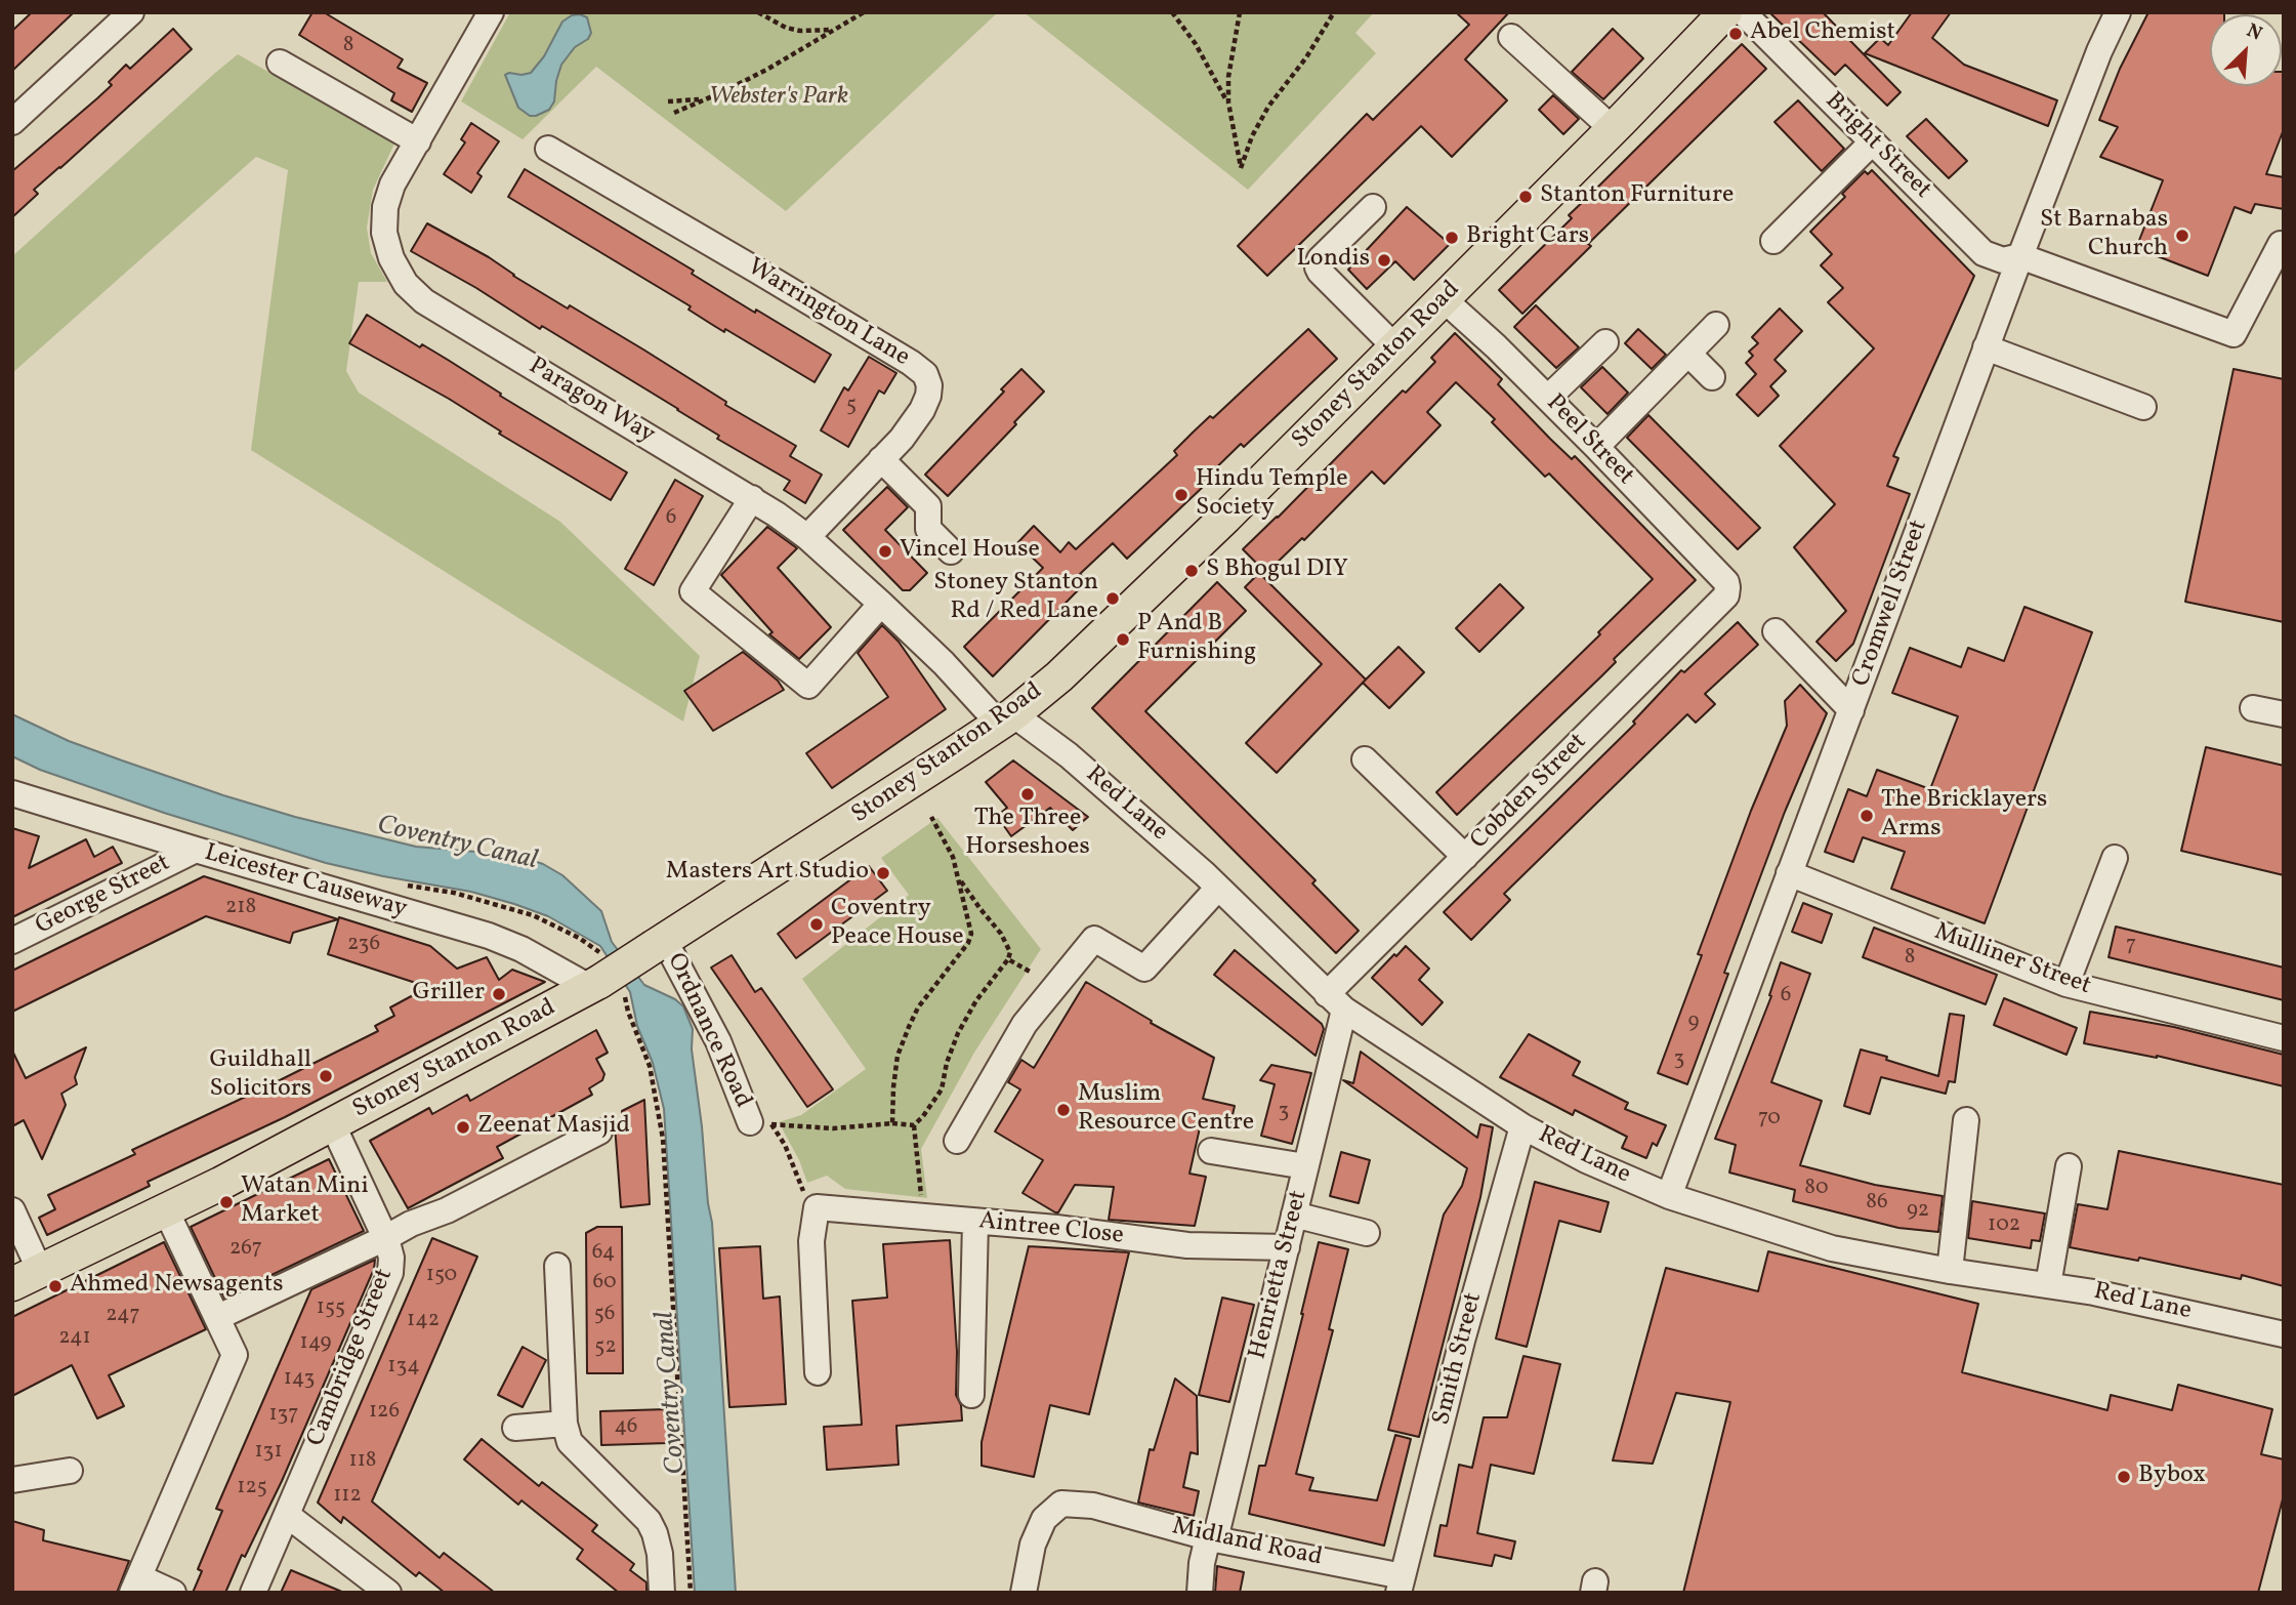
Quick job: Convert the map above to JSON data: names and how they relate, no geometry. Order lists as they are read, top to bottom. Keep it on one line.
{"streets":{"main road":["Stoney Stanton Road"],"street":["Bright Street","Warrington Lane","Paragon Way","Peel Street","Cromwell Street","Cobden Street","Red Lane","Leicester Causeway","George Street","Mulliner Street","Ordnance Road","Aintree Close","Henrietta Street","Cambridge Street","Smith Street","Midland Road"]},"crossings":[["Bright Street","Cromwell Street"],["Warrington Lane","Paragon Way"],["Stoney Stanton Road","Paragon Way"],["Stoney Stanton Road","Peel Street"],["Stoney Stanton Road","Red Lane"],["Stoney Stanton Road","Leicester Causeway"],["Stoney Stanton Road","Ordnance Road"],["Stoney Stanton Road","Cambridge Street"],["Paragon Way","Red Lane"],["Peel Street","Cobden Street"],["Cromwell Street","Red Lane"],["Cromwell Street","Mulliner Street"],["Cobden Street","Red Lane"],["Cobden Street","Henrietta Street"],["Red Lane","Henrietta Street"],["Red Lane","Smith Street"],["Leicester Causeway","George Street"],["Aintree Close","Henrietta Street"],["Henrietta Street","Midland Road"],["Smith Street","Midland Road"]],"water":["Coventry Canal"],"parks":["Webster's Park"],"places":["Abel Chemist","Stanton Furniture","St Barnabas Church","Bright Cars","Londis","Hindu Temple Society","Vincel House","S Bhogul DIY","Stoney Stanton Rd / Red Lane","P And B Furnishing","The Three Horseshoes","The Bricklayers Arms","Masters Art Studio","Coventry Peace House","Griller","Guildhall Solicitors","Muslim Resource Centre","Zeenat Masjid","Watan Mini Market","Ahmed Newsagents","Bybox"],"house_numbers":["8","5","6","218","236","7","8","6","9","3","3","70","80","86","92","102","267","64","150","60","155","56","247","142","241","149","52","134","143","126","137","46","131","118","125","112"],"north":"top right"}
